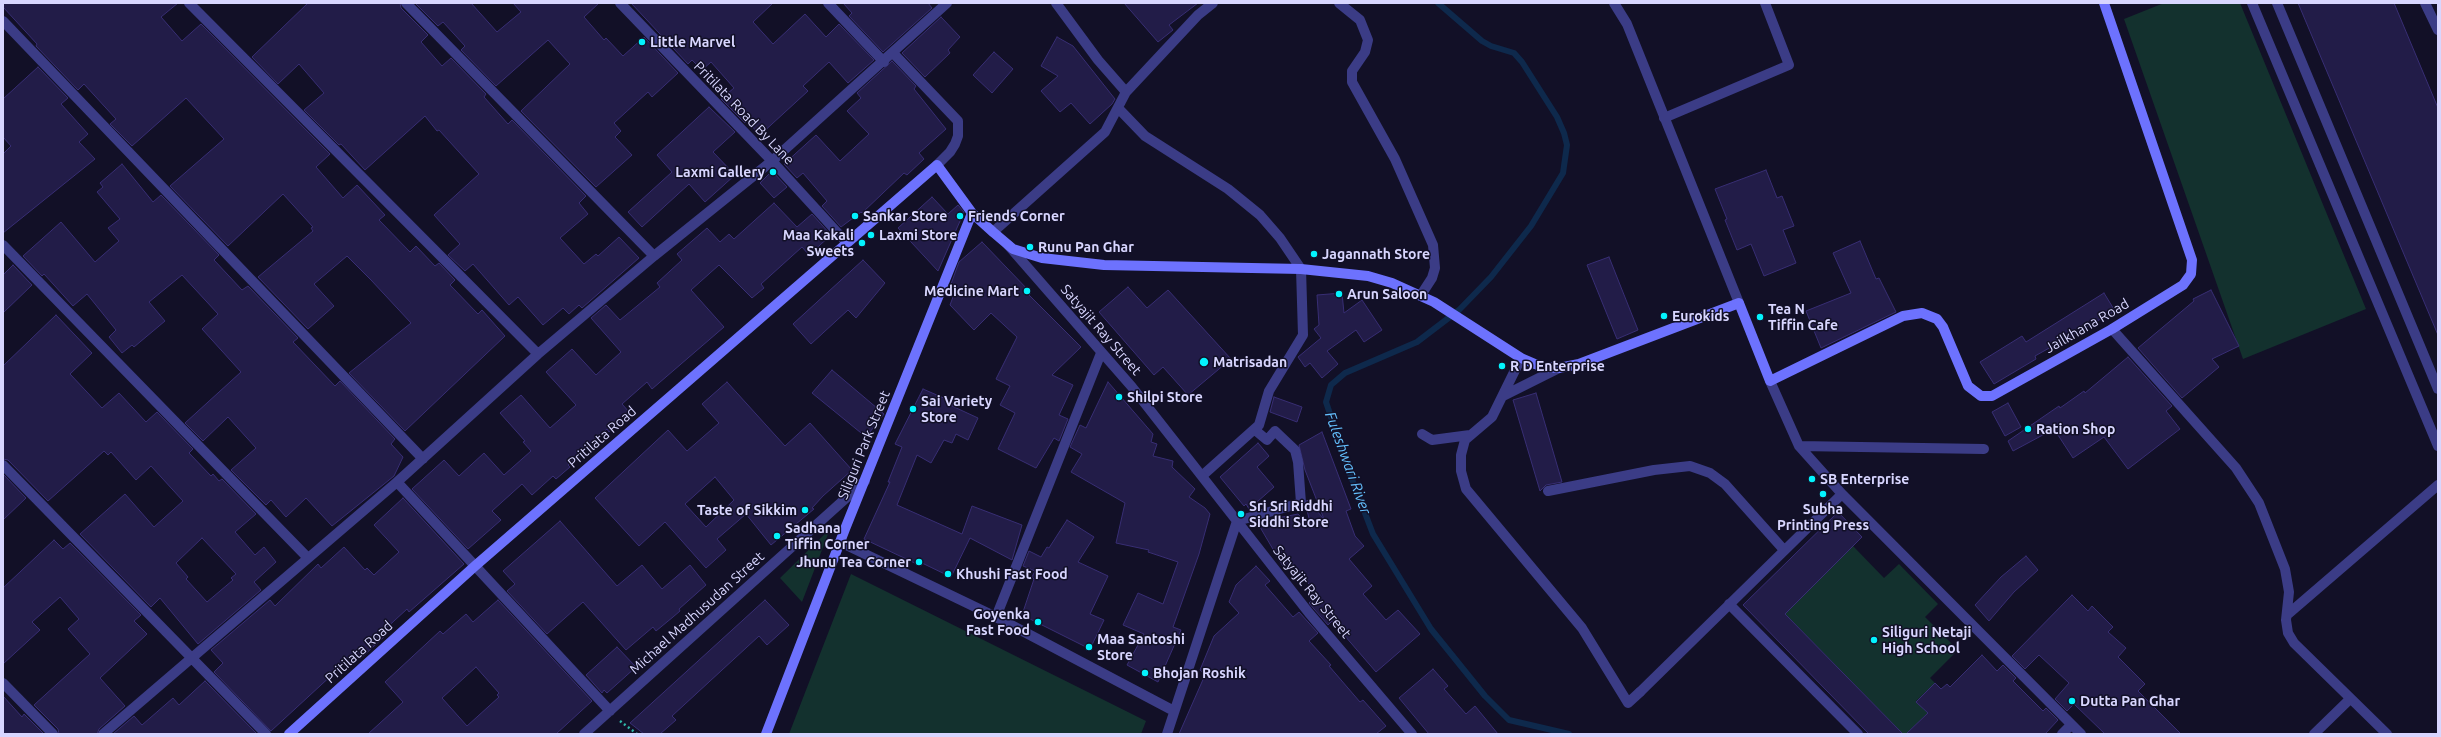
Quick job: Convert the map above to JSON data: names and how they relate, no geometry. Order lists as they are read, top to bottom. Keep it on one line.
{"streets":{"street":["Pritilata Road By Lane","Jailkhana Road","Satyajit Ray Street","Pritilata Road","Siliguri Park Street","Michael Madhusudan Street"]},"crossings":[["Pritilata Road By Lane","Pritilata Road"],["Siliguri Park Street","Michael Madhusudan Street"]],"water":["Fuleshwari River"],"places":["Little Marvel","Laxmi Gallery","Sankar Store","Friends Corner","Laxmi Store","Maa Kakali Sweets","Runu Pan Ghar","Jagannath Store","Medicine Mart","Arun Saloon","Eurokids","Tea N Tiffin Cafe","Matrisadan","R D Enterprise","Shilpi Store","Sai Variety Store","Ration Shop","SB Enterprise","Subha Printing Press","Taste of Sikkim","Sri Sri Riddhi Siddhi Store","Sadhana Tiffin Corner","Jhunu Tea Corner","Khushi Fast Food","Goyenka Fast Food","Siliguri Netaji High School","Maa Santoshi Store","Bhojan Roshik","Dutta Pan Ghar"]}
